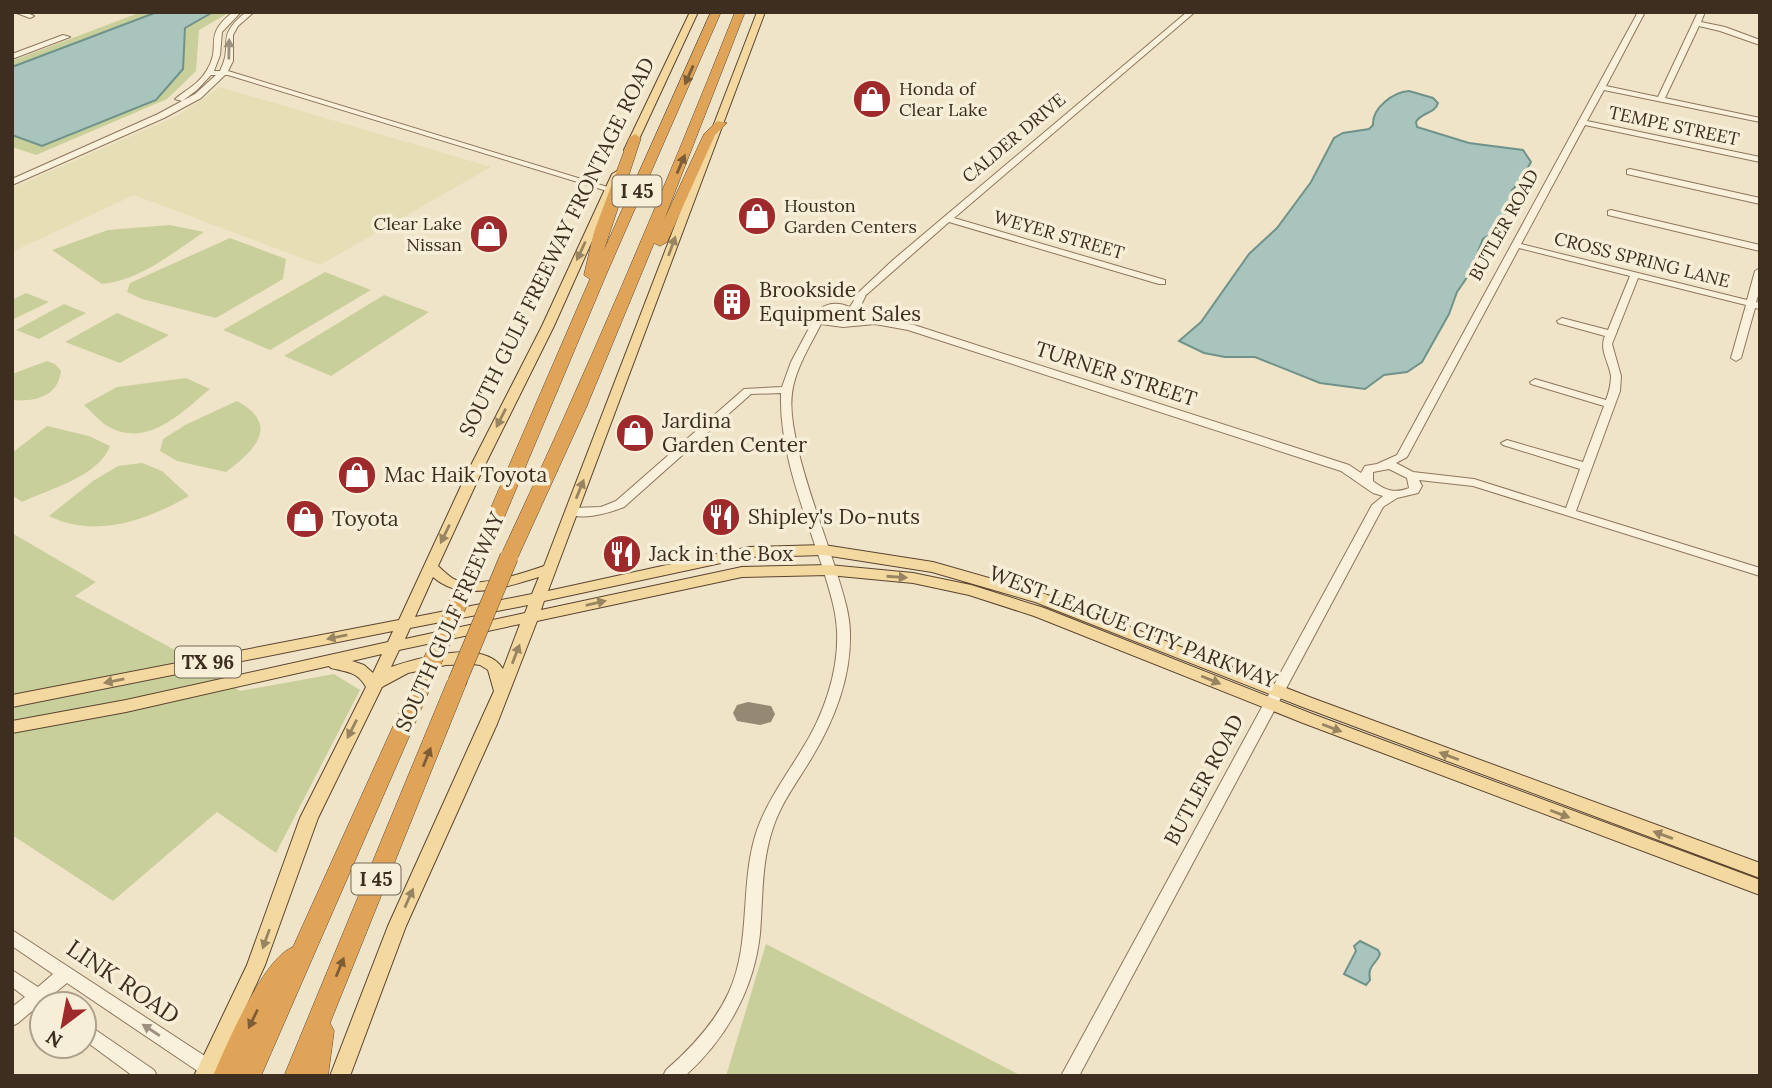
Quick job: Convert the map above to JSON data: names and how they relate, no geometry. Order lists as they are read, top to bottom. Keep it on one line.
{"streets":{"highway":["I 45","SOUTH GULF FREEWAY"],"main road":["SOUTH GULF FREEWAY FRONTAGE ROAD","WEST LEAGUE CITY PARKWAY","TX 96"],"street":["TEMPE STREET","CALDER DRIVE","BUTLER ROAD","WEYER STREET","CROSS SPRING LANE","TURNER STREET","LINK ROAD"]},"crossings":[["TEMPE STREET","BUTLER ROAD"],["CALDER DRIVE","WEYER STREET"],["CALDER DRIVE","TURNER STREET"],["BUTLER ROAD","CROSS SPRING LANE"],["BUTLER ROAD","TURNER STREET"],["BUTLER ROAD","WEST LEAGUE CITY PARKWAY"],["SOUTH GULF FREEWAY FRONTAGE ROAD","WEST LEAGUE CITY PARKWAY"],["SOUTH GULF FREEWAY FRONTAGE ROAD","LINK ROAD"]],"places":{"shop":["Honda of Clear Lake","Houston Garden Centers","Clear Lake Nissan","Jardina Garden Center","Mac Haik Toyota","Toyota"],"building":["Brookside Equipment Sales"],"restaurant":["Shipley's Do-nuts","Jack in the Box"]},"north":"bottom left"}
